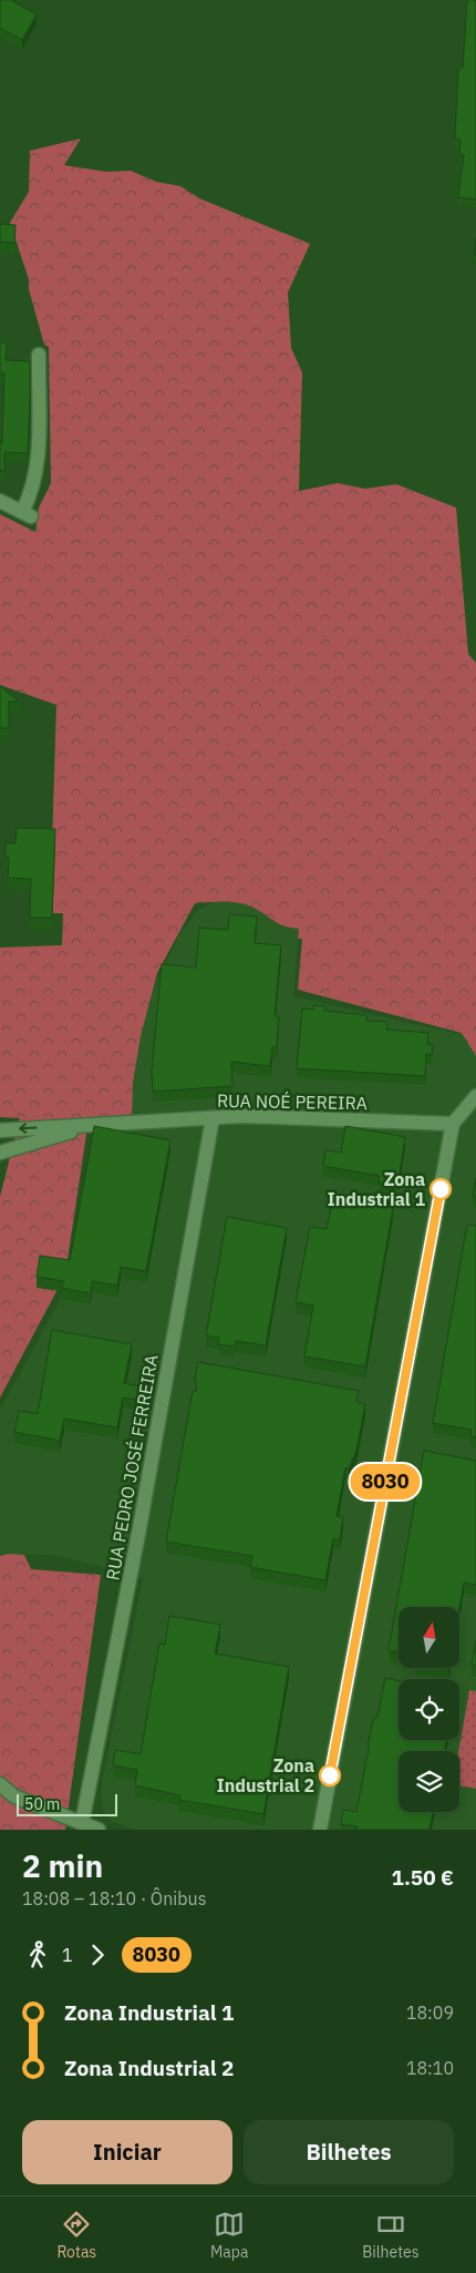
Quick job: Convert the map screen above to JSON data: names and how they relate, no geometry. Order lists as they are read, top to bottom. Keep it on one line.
{"streets":{"street":["RUA NOÉ PEREIRA","RUA PEDRO JOSÉ FERREIRA"]},"crossings":[["RUA NOÉ PEREIRA","RUA PEDRO JOSÉ FERREIRA"]],"places":["Zona Industrial 1","Zona Industrial 2"],"lines":["bus line 8030"],"scale_bar":"50 m","north":"top","page":{"on_map":"8030","scale":"50 m","heading":["2 min","18:08 – 18:10 · Ônibus","1.50 €"],"legs":["1","8030"],"list":[{"name":"Zona Industrial 1","value":"18:09"},{"name":"Zona Industrial 2","value":"18:10"}],"buttons":["Iniciar","Bilhetes"],"tabs":["Rotas","Mapa","Bilhetes"]}}
